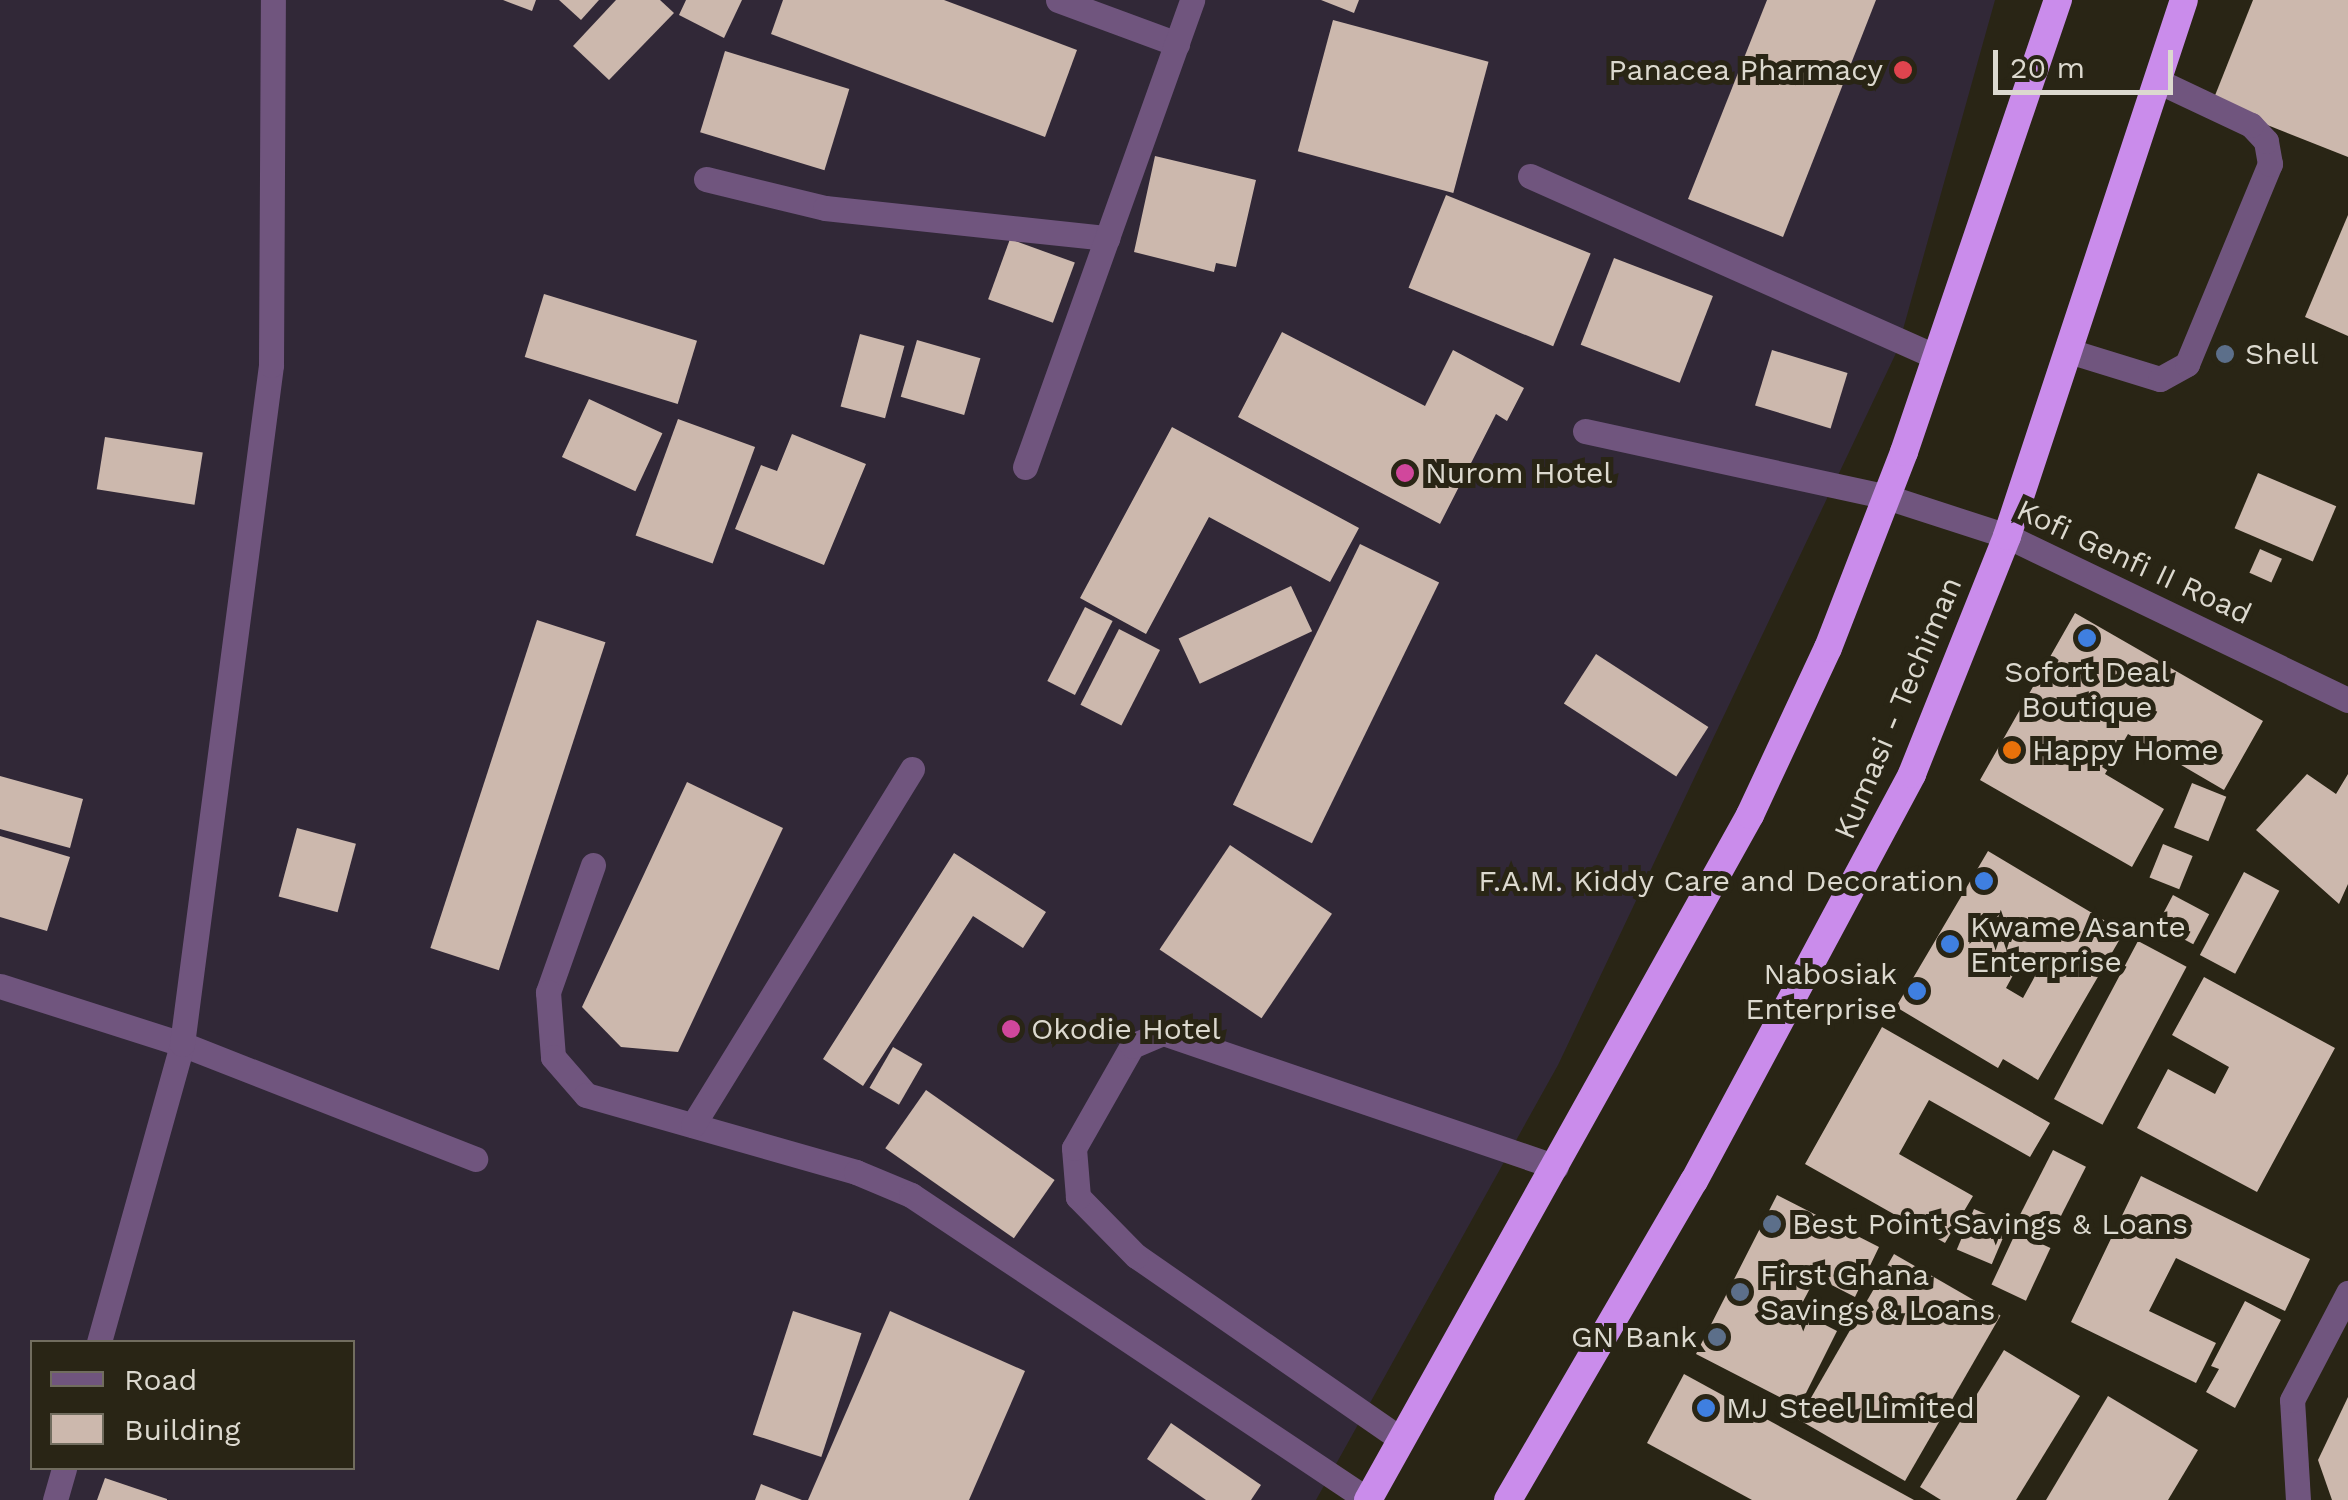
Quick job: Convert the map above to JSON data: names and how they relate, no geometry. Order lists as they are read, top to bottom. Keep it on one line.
{"streets":{"highway":["Kumasi - Techiman"],"street":["Kofi Genfi II Road"]},"crossings":[["Kofi Genfi II Road","Kumasi - Techiman"]],"places":["Panacea Pharmacy","Shell","Nurom Hotel","Sofort Deal Boutique","Happy Home","F.A.M. Kiddy Care and Decoration","Kwame Asante Enterprise","Nabosiak Enterprise","Okodie Hotel","Best Point Savings & Loans","First Ghana Savings & Loans","GN Bank","MJ Steel Limited"],"legend":["Road","Building"],"scale_bar":"20 m"}
